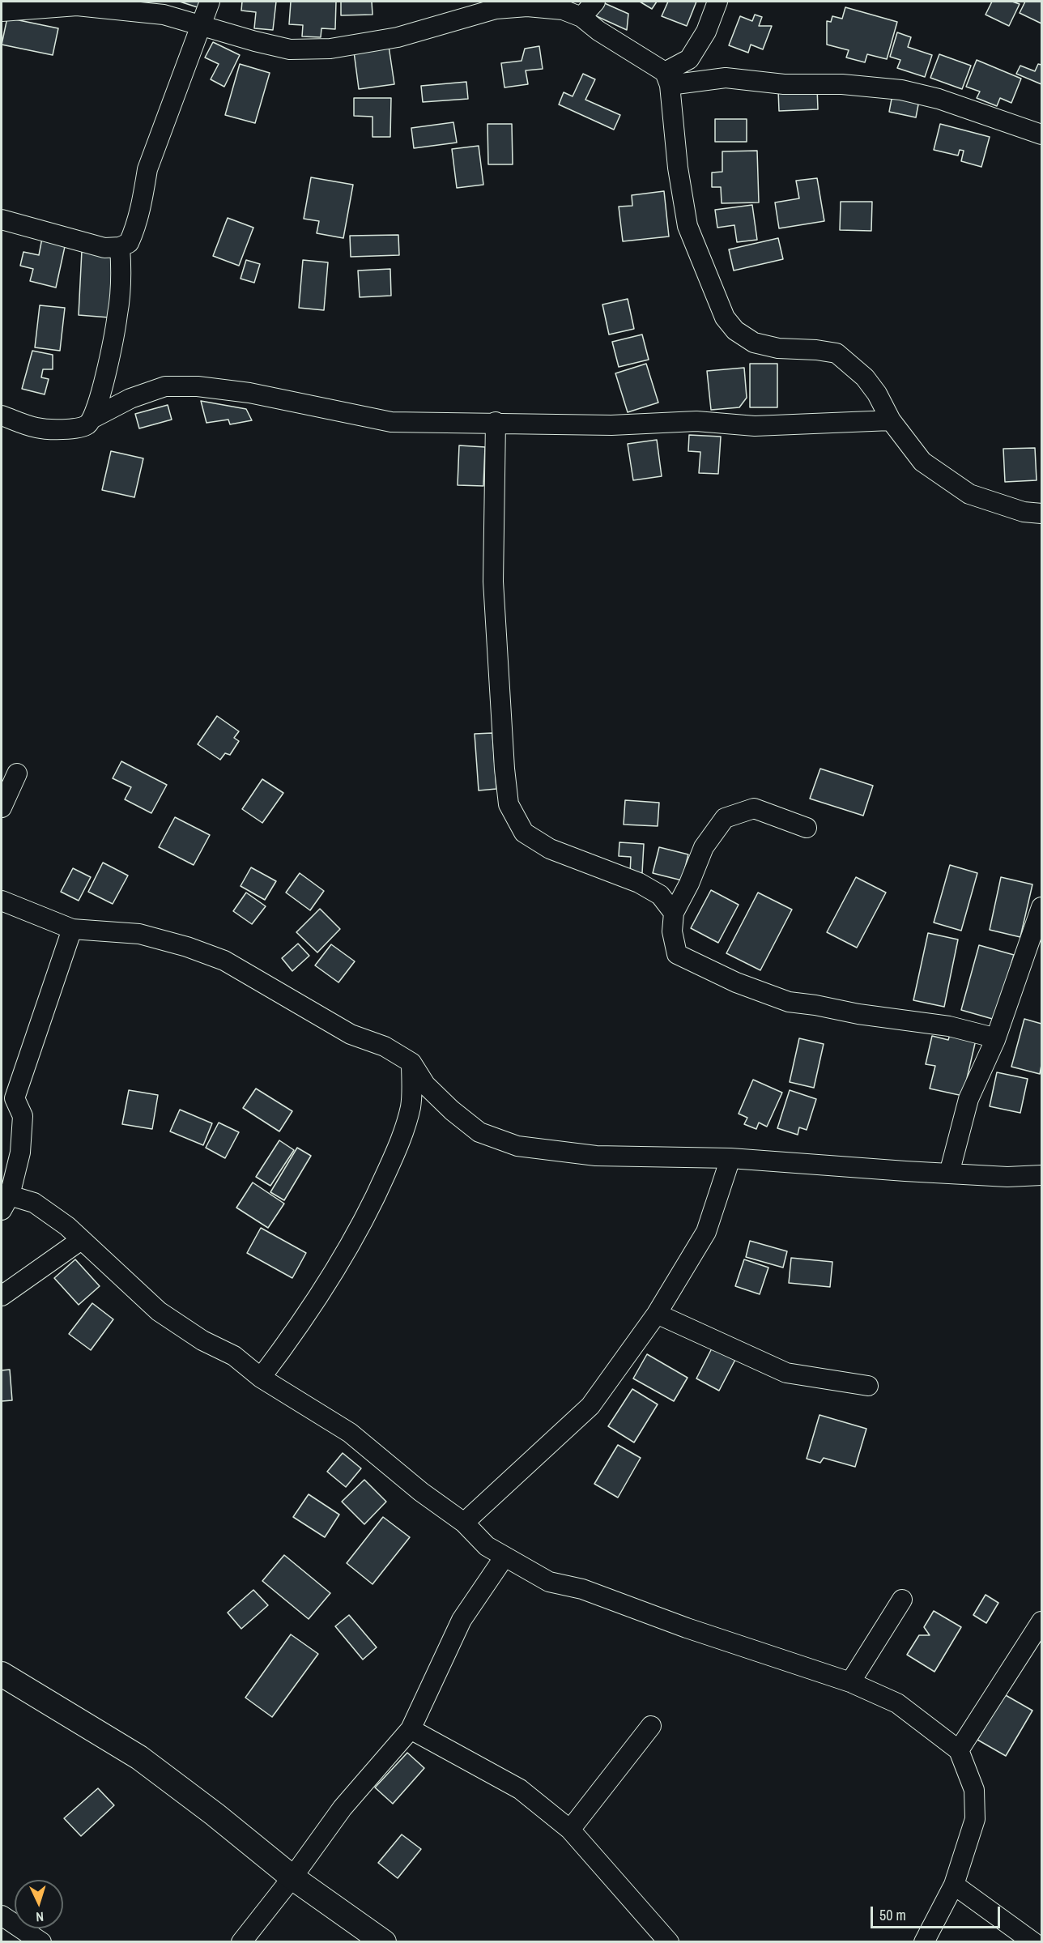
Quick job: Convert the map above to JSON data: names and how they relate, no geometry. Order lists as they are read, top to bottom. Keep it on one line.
{"scale_bar":"50 m","north":"bottom"}
